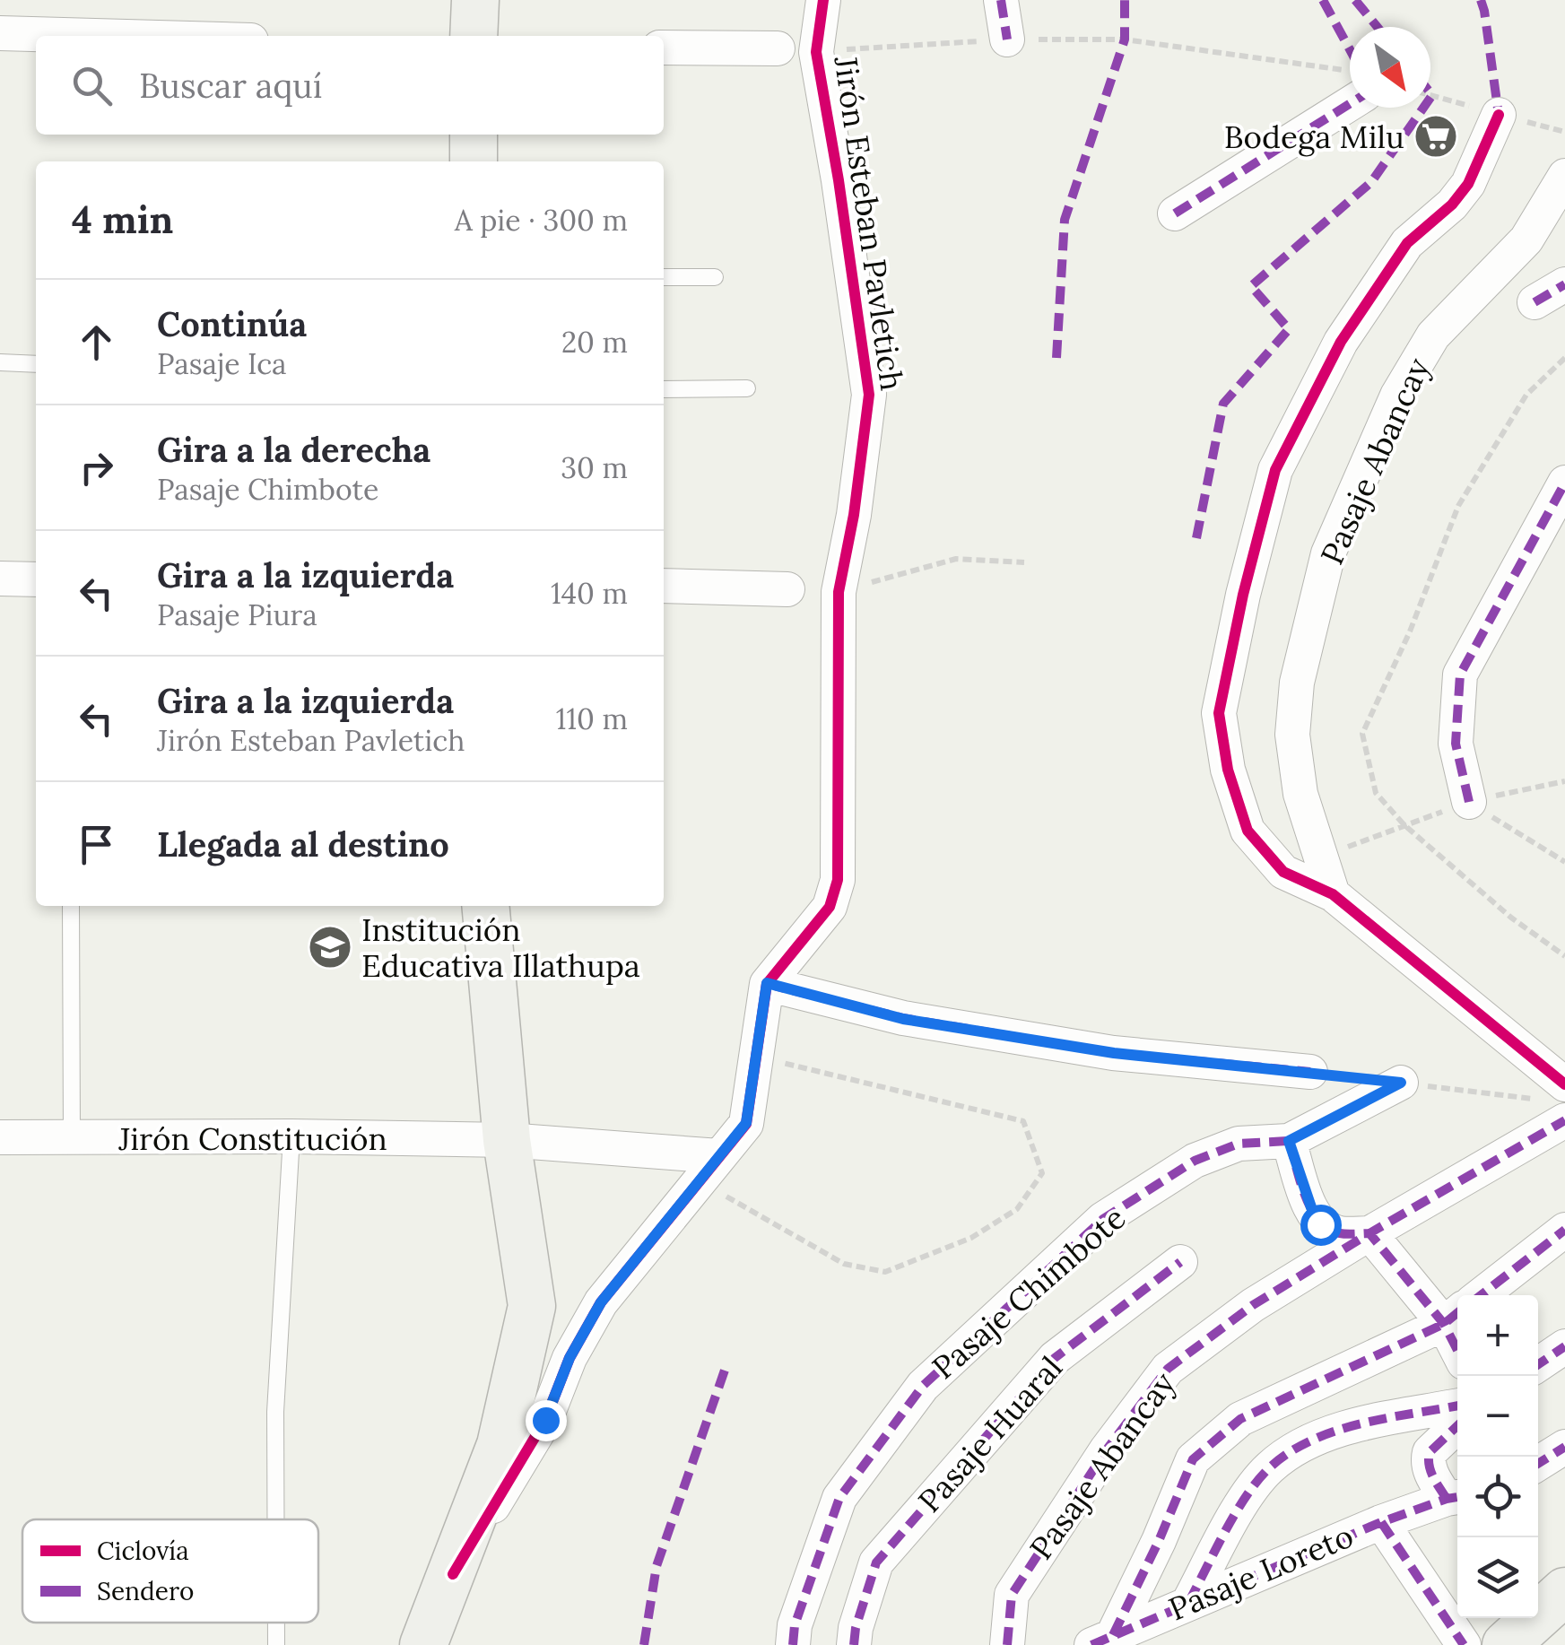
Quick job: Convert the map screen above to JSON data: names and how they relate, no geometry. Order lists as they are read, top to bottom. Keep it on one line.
{"streets":{"street":["Jirón Esteban Pavletich","Pasaje Abancay","Jirón Constitución","Pasaje Chimbote","Pasaje Huaral","Pasaje Loreto"]},"places":{"supermarket":["Bodega Milu"],"school or university":["Institución Educativa Illathupa"]},"legend":["Ciclovía","Sendero"],"north":"bottom right","page":{"search":"Buscar aquí","heading":["4 min","A pie · 300 m"],"list":[["Continúa","Pasaje Ica","20 m"],["Gira a la derecha","Pasaje Chimbote","30 m"],["Gira a la izquierda","Pasaje Piura","140 m"],["Gira a la izquierda","Jirón Esteban Pavletich","110 m"],"Llegada al destino"],"map_buttons":["+","−"]}}
